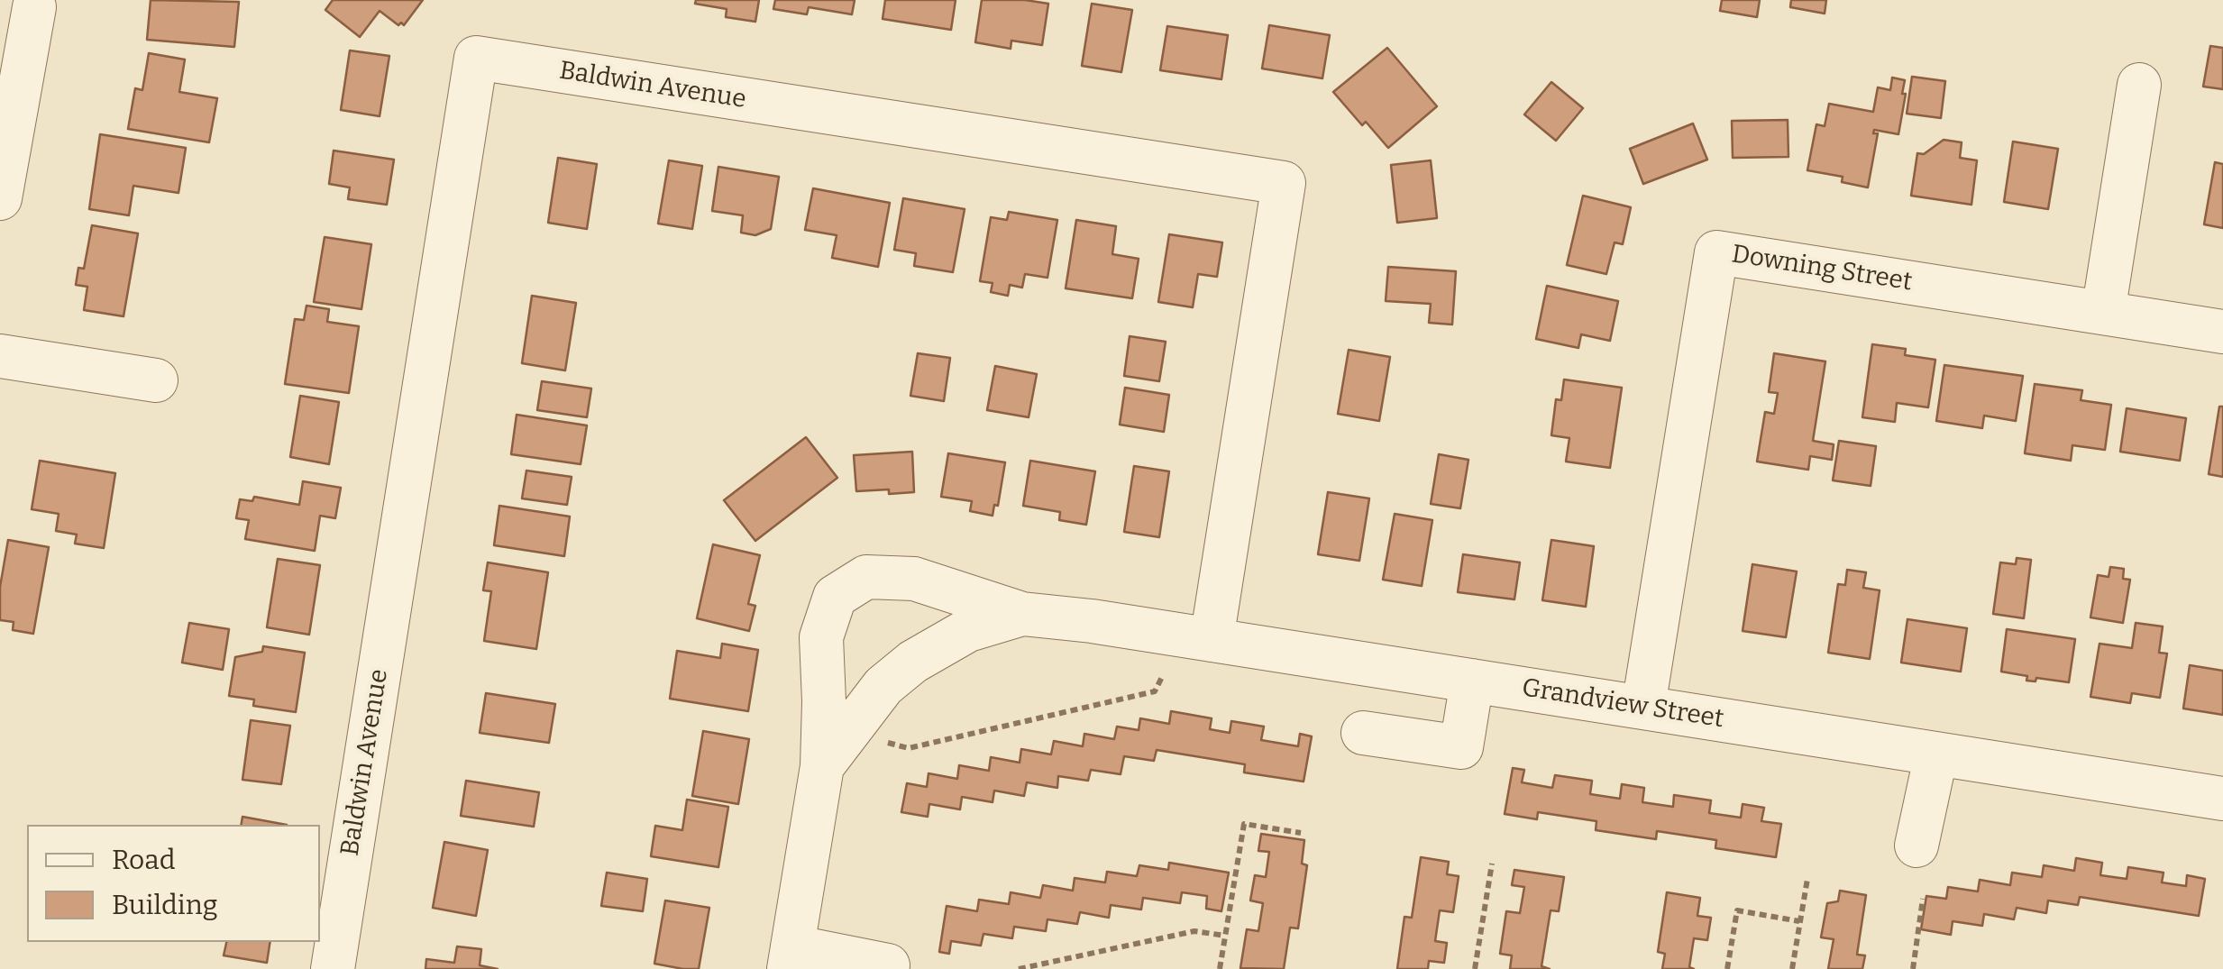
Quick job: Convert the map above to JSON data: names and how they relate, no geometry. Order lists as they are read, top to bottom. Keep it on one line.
{"streets":{"street":["Baldwin Avenue","Downing Street","Grandview Street"]},"crossings":[["Baldwin Avenue","Grandview Street"],["Downing Street","Grandview Street"]],"legend":["Road","Building"]}
